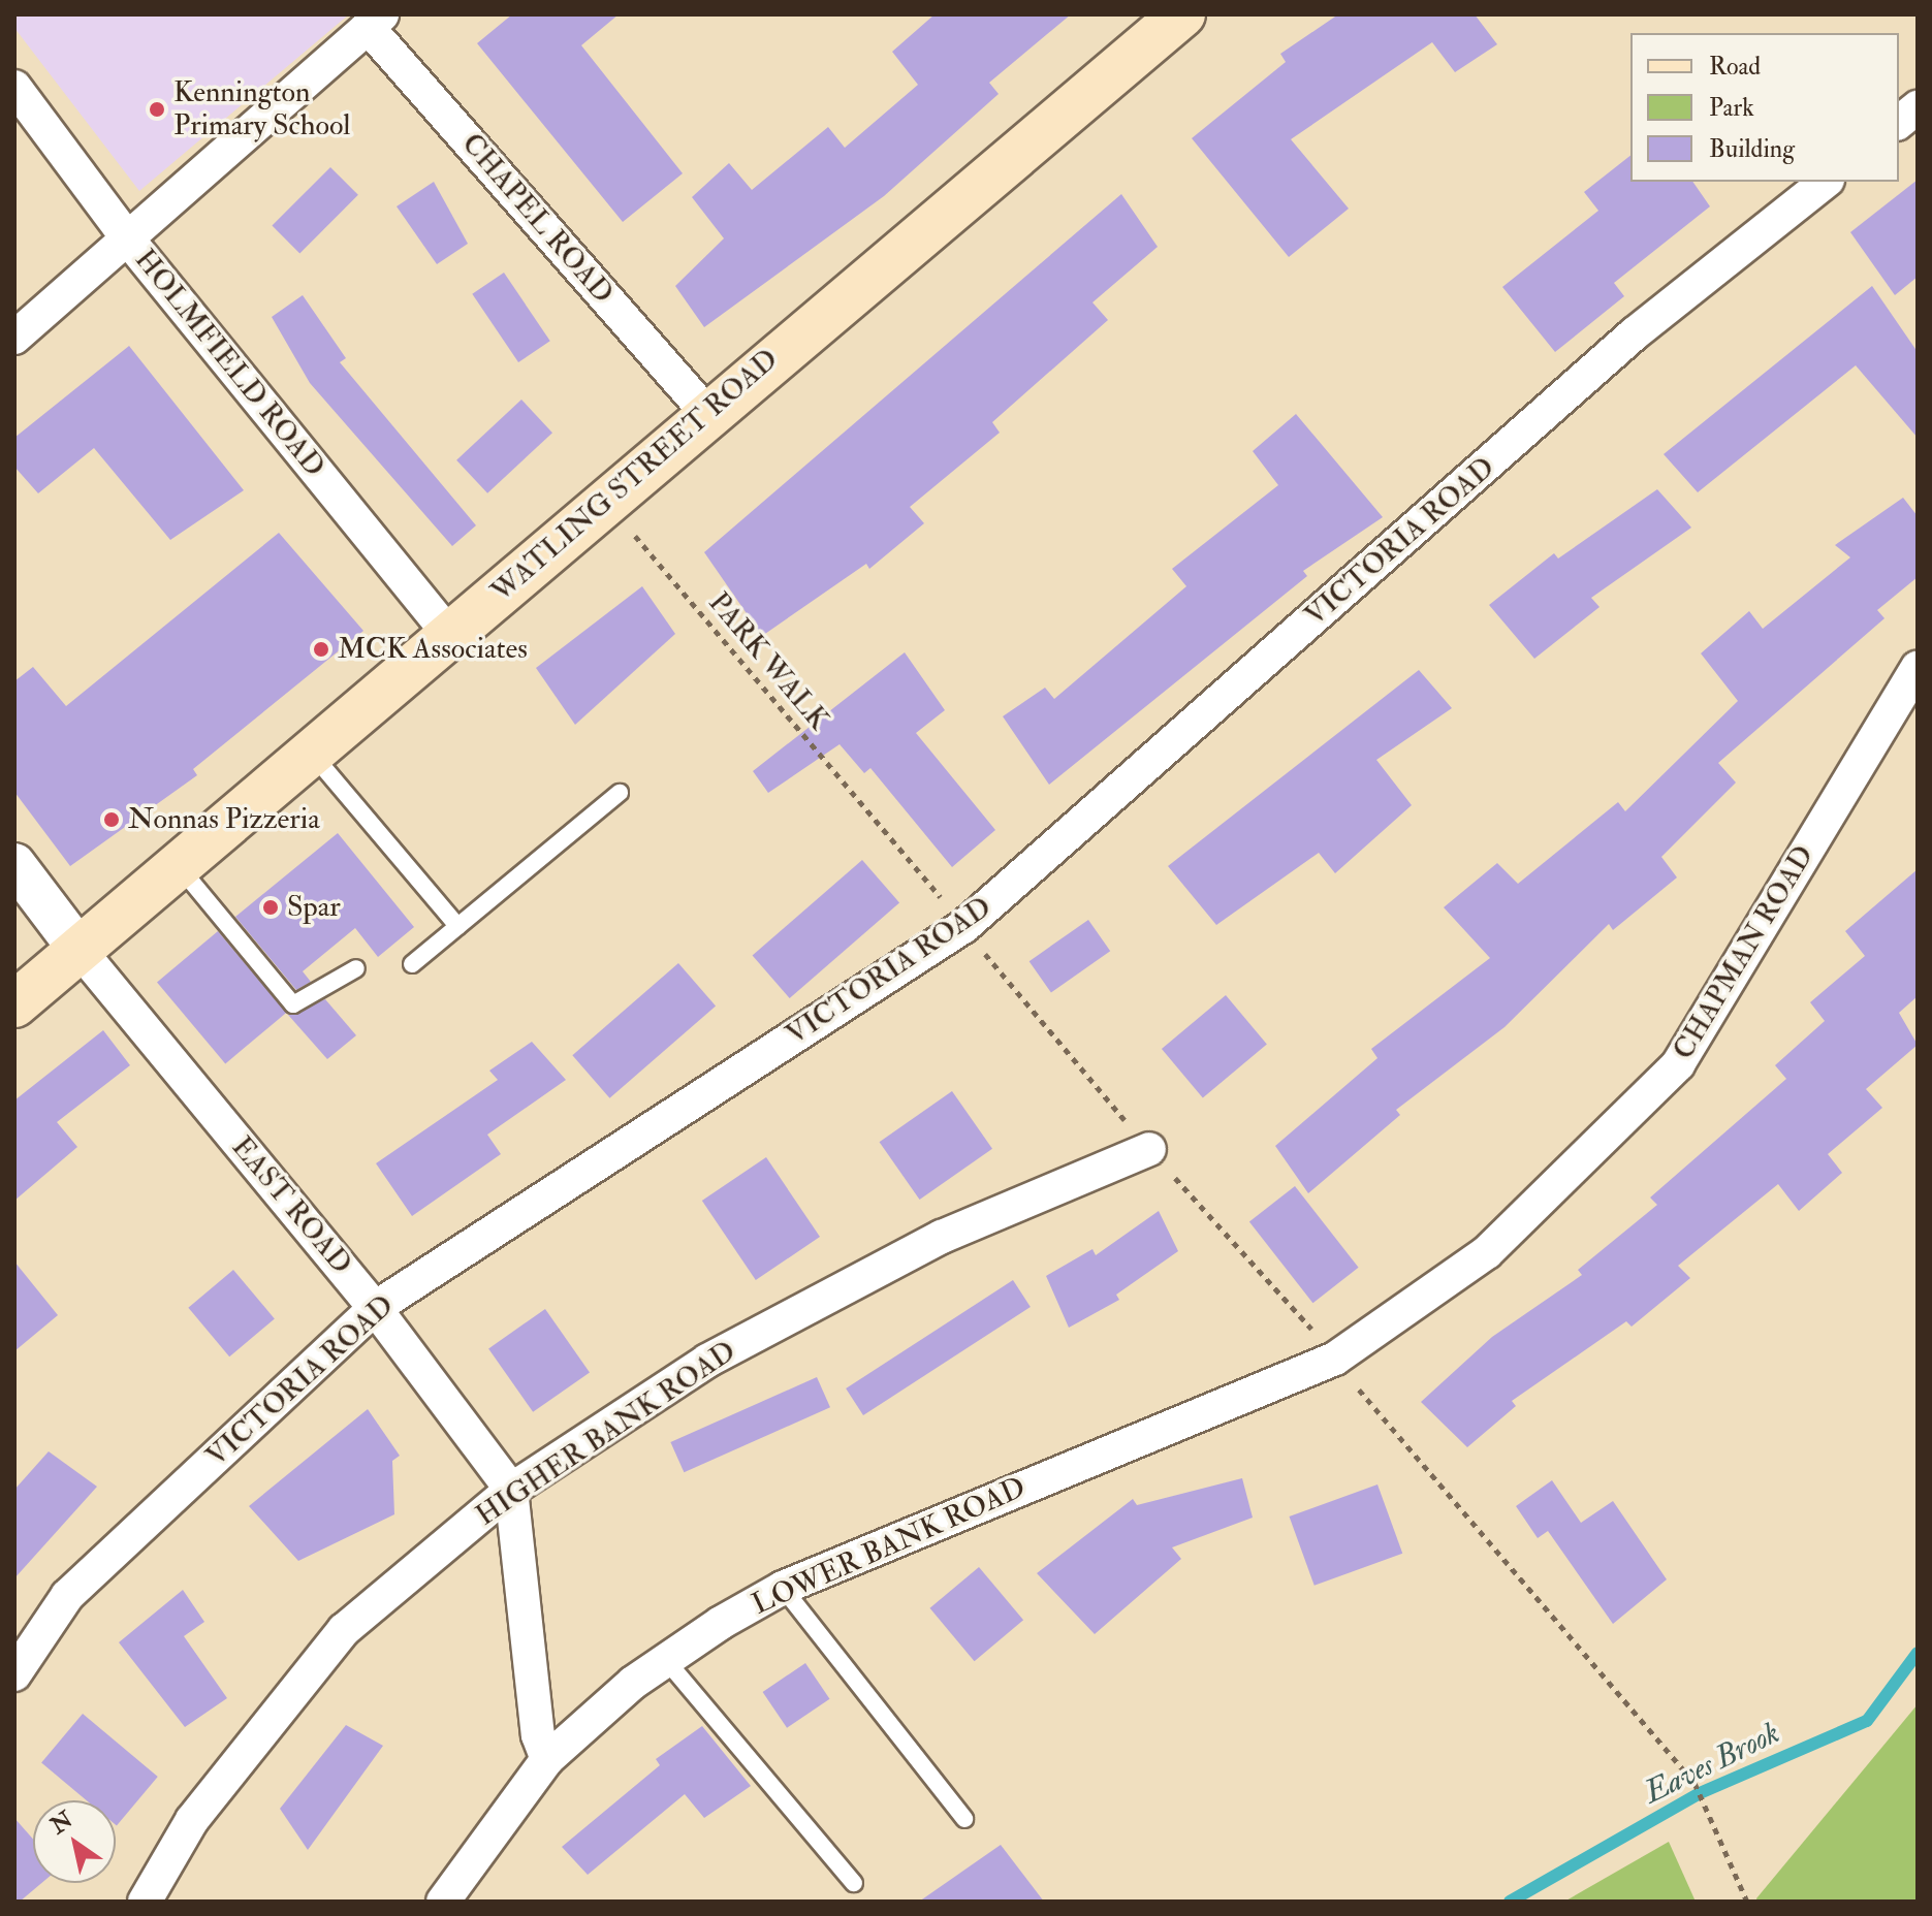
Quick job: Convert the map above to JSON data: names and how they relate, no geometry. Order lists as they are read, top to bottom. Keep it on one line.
{"streets":{"main road":["WATLING STREET ROAD"],"street":["CHAPEL ROAD","HOLMFIELD ROAD","VICTORIA ROAD","CHAPMAN ROAD","EAST ROAD","HIGHER BANK ROAD","LOWER BANK ROAD"],"path":["PARK WALK"]},"crossings":[["CHAPEL ROAD","WATLING STREET ROAD"],["HOLMFIELD ROAD","WATLING STREET ROAD"],["WATLING STREET ROAD","EAST ROAD"],["VICTORIA ROAD","PARK WALK"],["VICTORIA ROAD","EAST ROAD"],["CHAPMAN ROAD","LOWER BANK ROAD"],["EAST ROAD","HIGHER BANK ROAD"]],"water":["Eaves Brook"],"places":["Kennington Primary School","MCK Associates","Nonnas Pizzeria","Spar"],"legend":["Road","Park","Building"],"north":"top left"}
